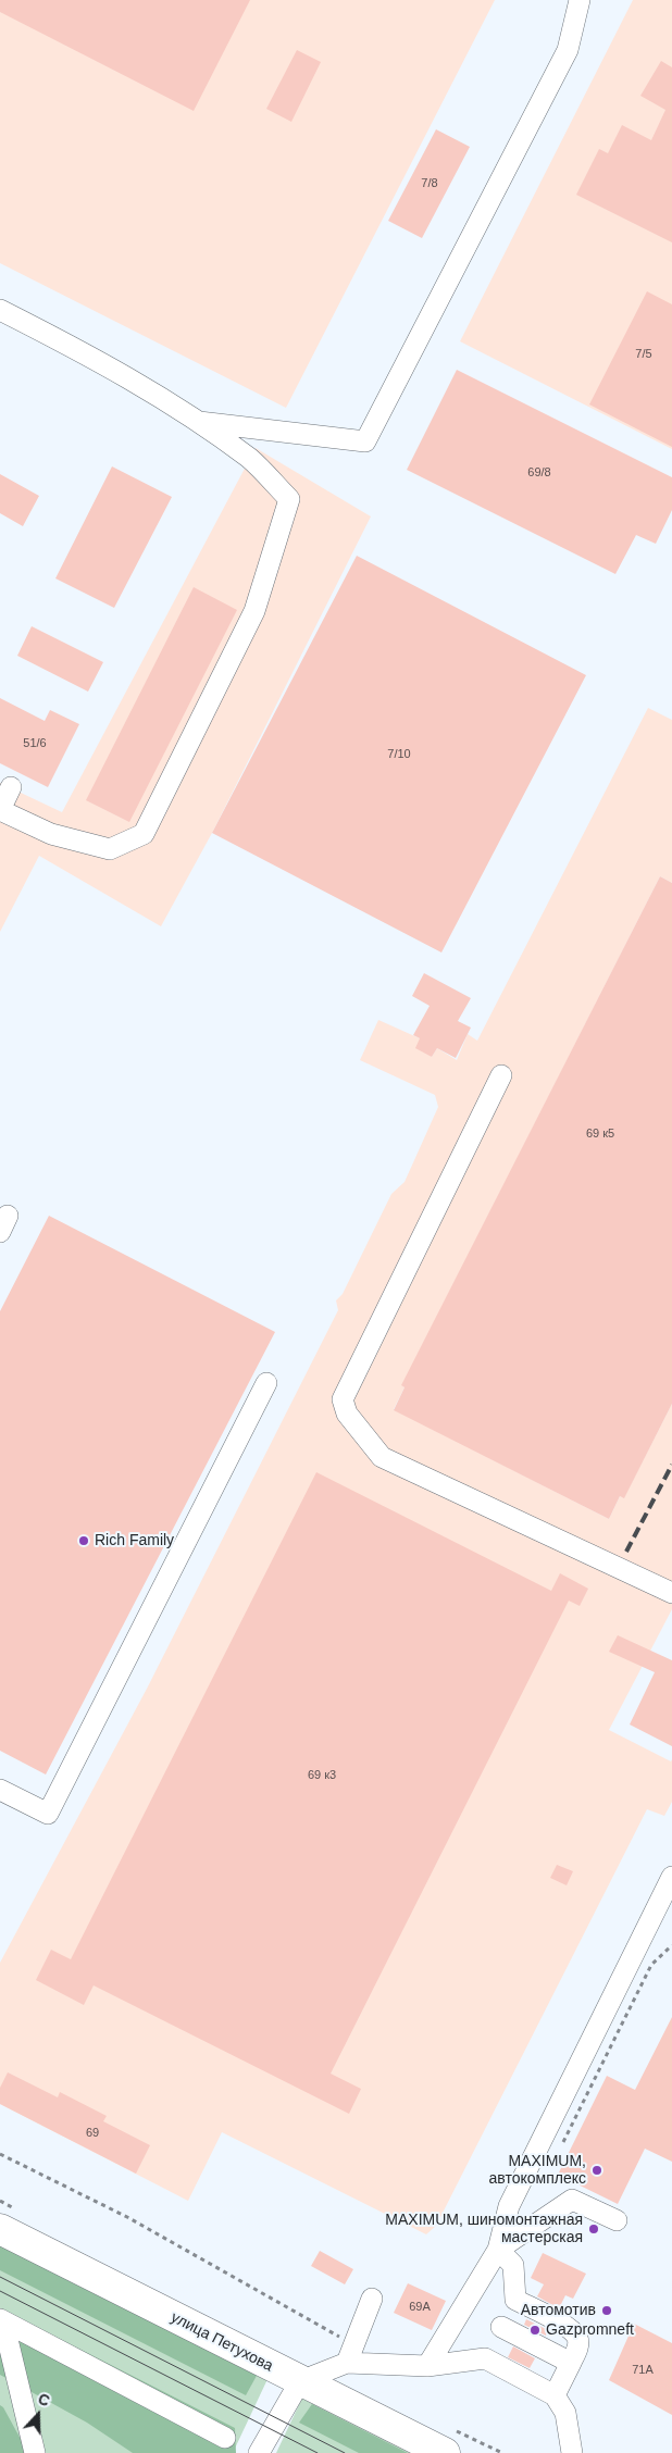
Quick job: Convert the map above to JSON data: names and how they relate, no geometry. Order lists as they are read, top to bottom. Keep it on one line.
{"streets":{"highway":["улица Петухова"]},"places":["Rich Family","MAXIMUM, автокомплекс","MAXIMUM, шиномонтажная мастерская","Автомотив","Gazpromneft"],"house_numbers":["7/8","7/5","69/8","51/6","7/10","69 к5","69 к3","69","69А","71А"],"north":"top"}
